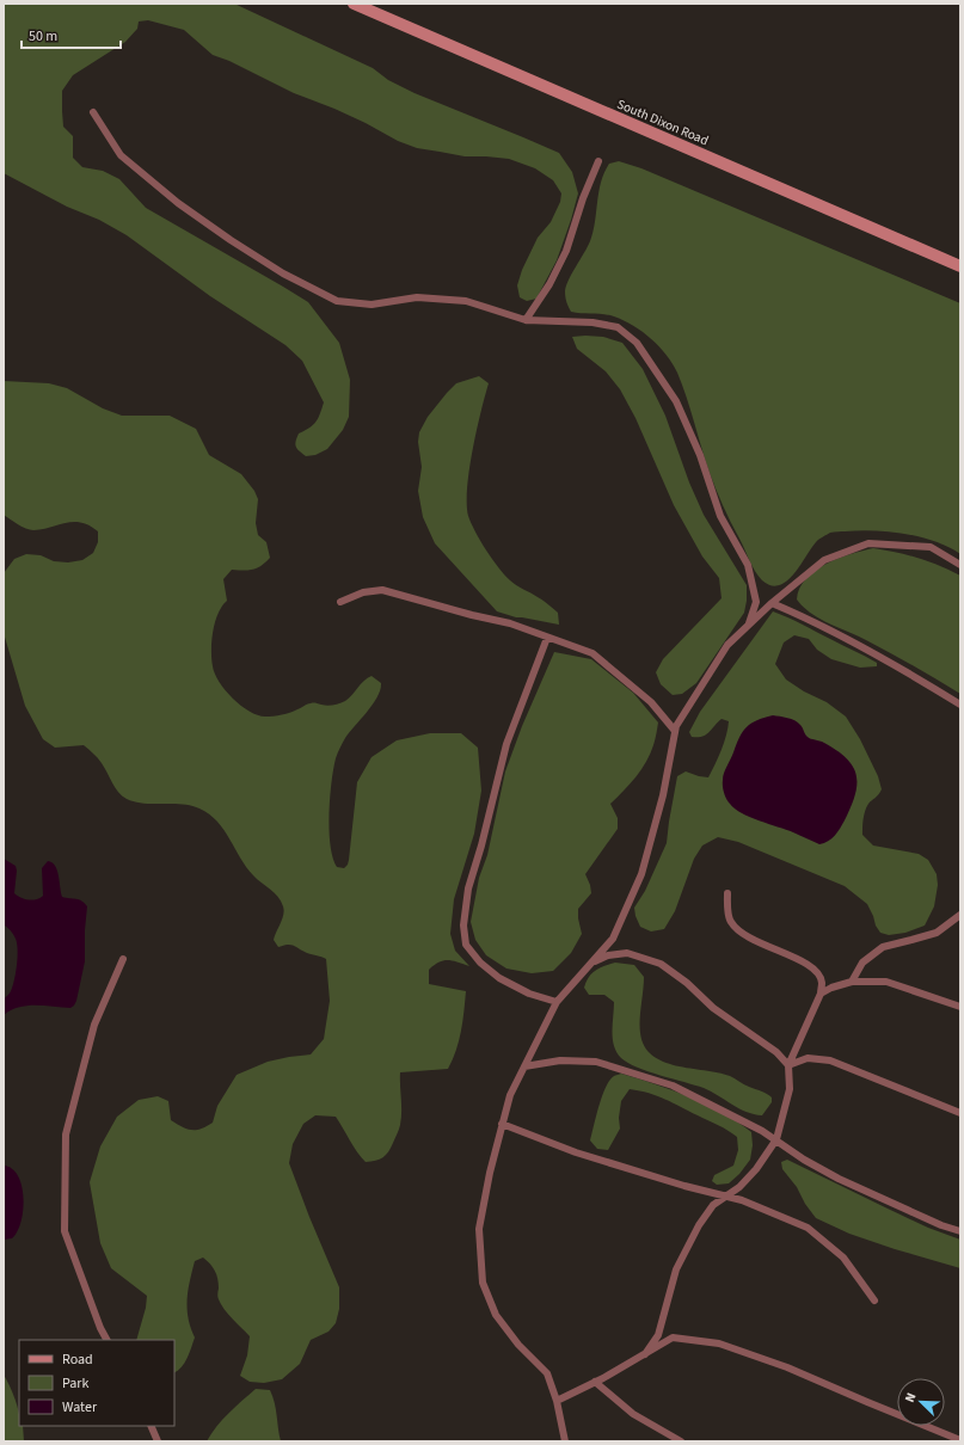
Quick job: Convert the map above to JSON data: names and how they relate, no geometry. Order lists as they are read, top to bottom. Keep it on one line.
{"streets":{"main road":["South Dixon Road"]},"legend":["Road","Park","Water"],"scale_bar":"50 m","north":"top left"}
